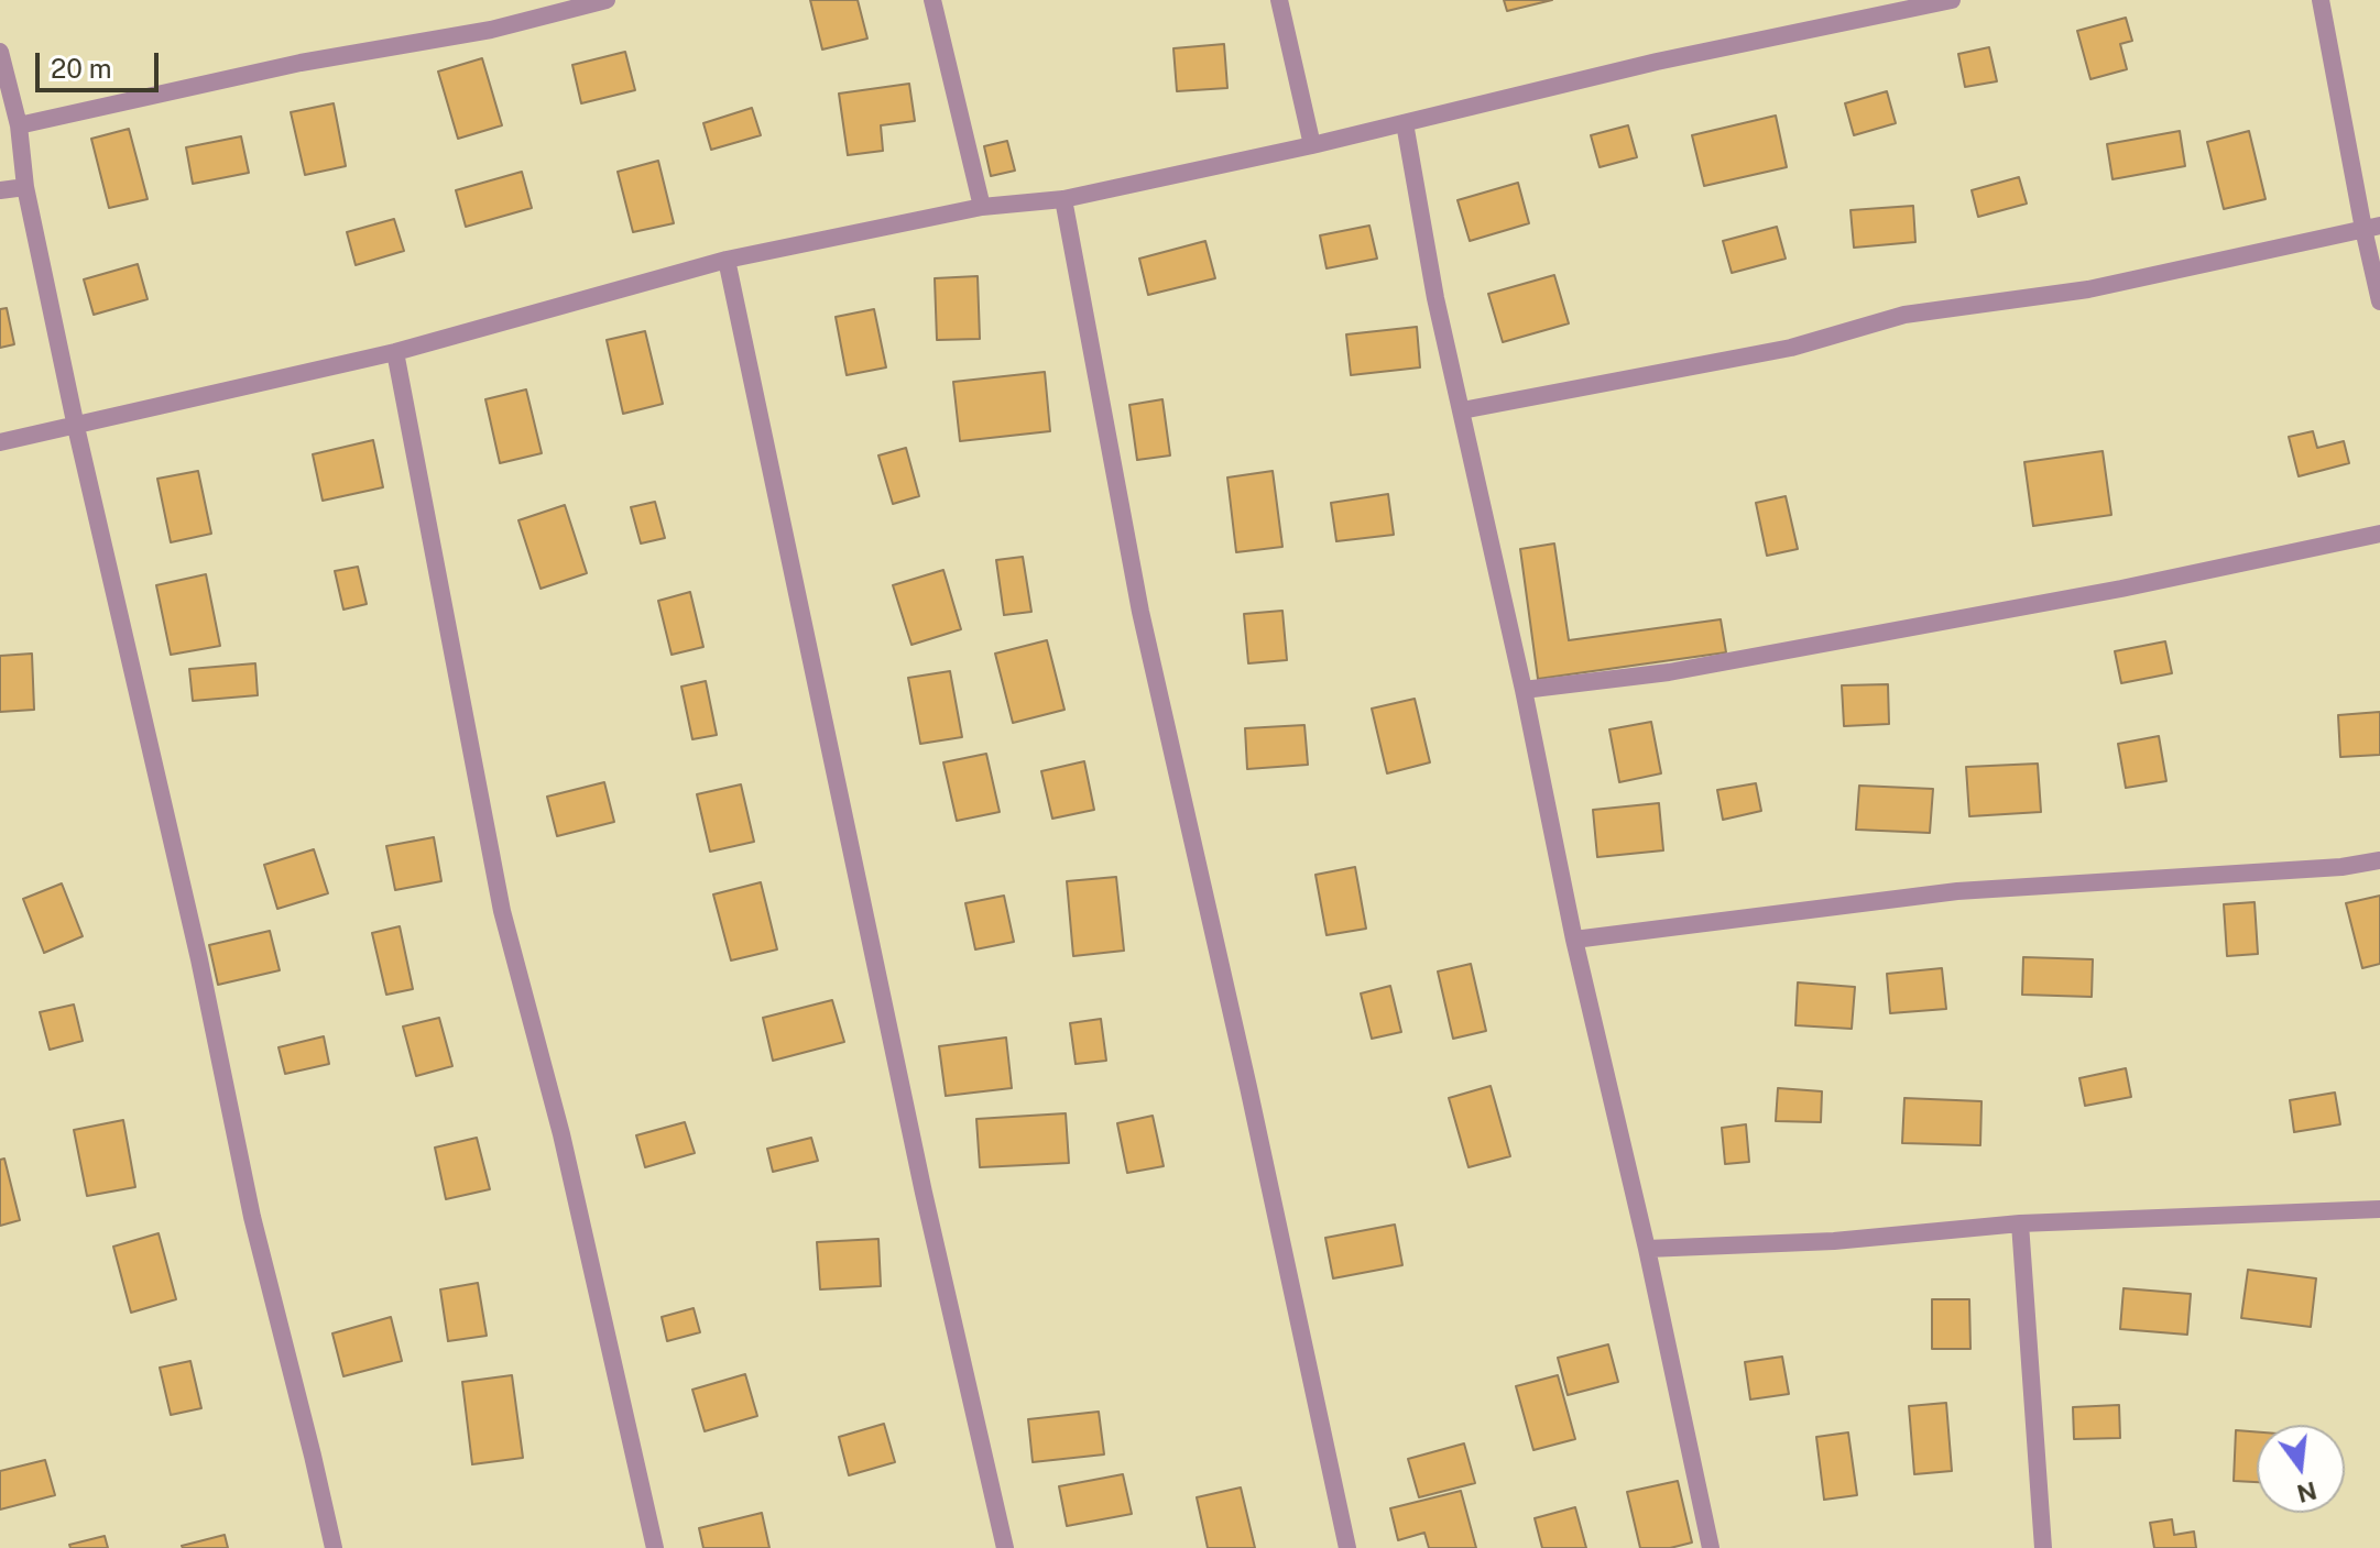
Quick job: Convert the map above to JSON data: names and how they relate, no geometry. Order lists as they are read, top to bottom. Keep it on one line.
{"scale_bar":"20 m","north":"bottom"}
